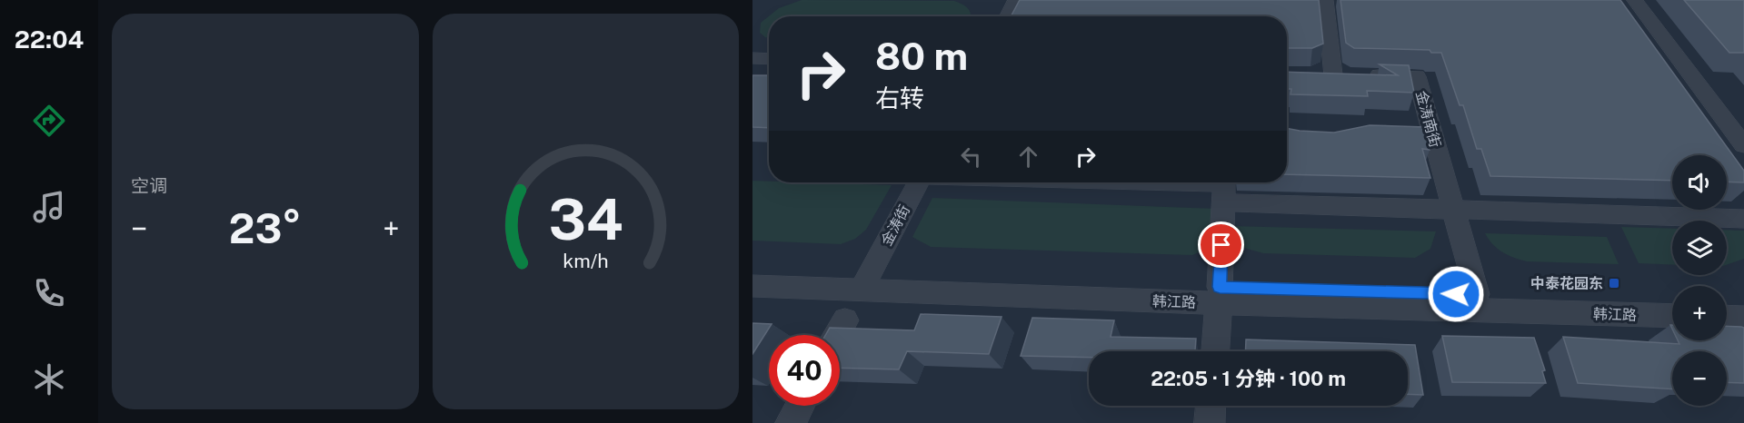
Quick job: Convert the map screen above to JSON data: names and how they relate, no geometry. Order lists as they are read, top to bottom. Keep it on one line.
{"streets":{"street":["金涛南街","金涛街","韩江路"]},"crossings":[["金涛南街","韩江路"],["金涛街","韩江路"]],"places":{"transit":["中泰花园东"]},"page":{"tabs":"22:04","tile":"空调","turn":["80 m","右转"],"map_buttons":["+","−"],"heat":["−","23°","+"],"limit":"40","trip":"22:05 · 1 分钟 · 100 m","gauge":["34","km/h"]}}
